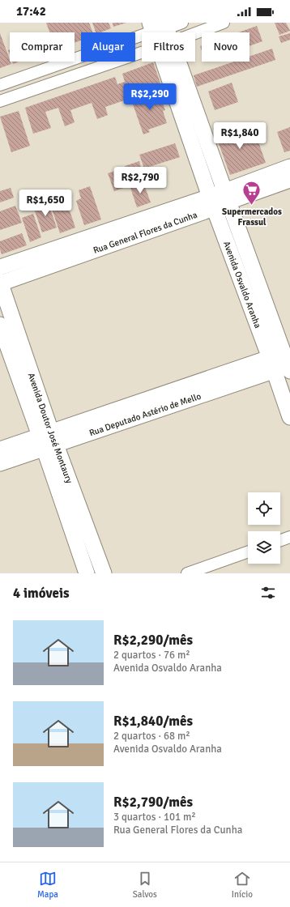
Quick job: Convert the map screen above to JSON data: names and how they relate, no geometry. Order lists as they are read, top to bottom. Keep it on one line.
{"streets":{"street":["Rua General Flores da Cunha","Avenida Osvaldo Aranha","Rua Deputado Astério de Mello","Avenida Doutor José Montaury"]},"crossings":[["Rua General Flores da Cunha","Avenida Osvaldo Aranha"],["Rua General Flores da Cunha","Avenida Doutor José Montaury"],["Avenida Osvaldo Aranha","Rua Deputado Astério de Mello"],["Rua Deputado Astério de Mello","Avenida Doutor José Montaury"]],"places":{"supermarket":["Supermercados Frassul"]},"page":{"status":"17:42","chip":["Comprar","Alugar","Filtros","Novo"],"price":["R$2,290","R$1,840","R$2,790","R$1,650"],"heading":"4 imóveis","list":[{"name":"R$2,290/mês","note":"2 quartos · 76 m² · Avenida Osvaldo Aranha"},{"name":"R$1,840/mês","note":"2 quartos · 68 m² · Avenida Osvaldo Aranha"},{"name":"R$2,790/mês","note":"3 quartos · 101 m² · Rua General Flores da Cunha"}],"tabs":["Mapa","Salvos","Início"]}}
